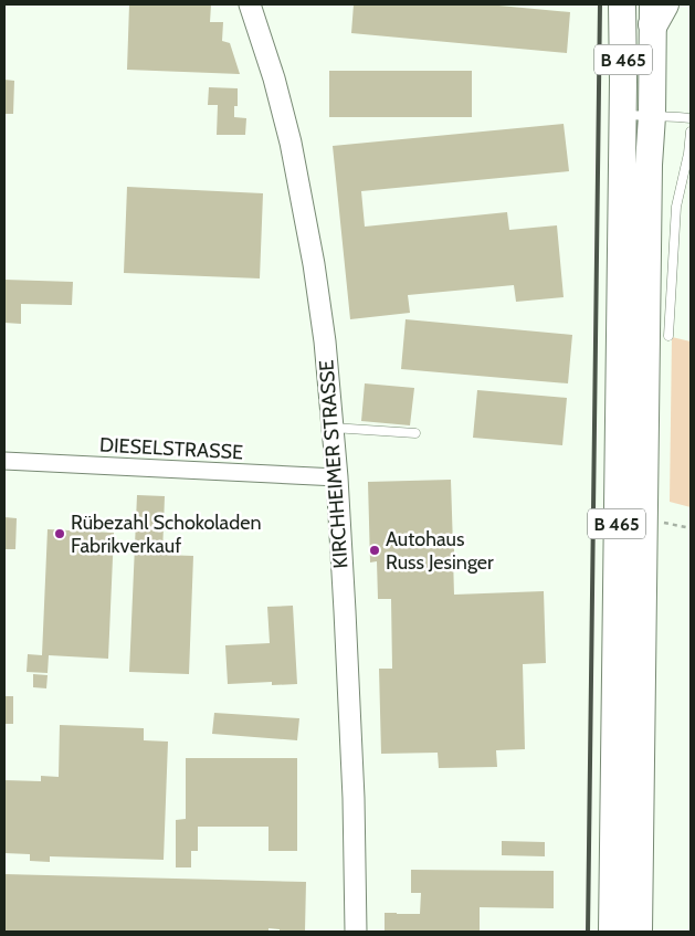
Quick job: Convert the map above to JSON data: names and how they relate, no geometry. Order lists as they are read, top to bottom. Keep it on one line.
{"streets":{"main road":["B 465"],"street":["DIESELSTRASSE","KIRCHHEIMER STRASSE"]},"crossings":[["DIESELSTRASSE","KIRCHHEIMER STRASSE"]],"places":["Rübezahl Schokoladen Fabrikverkauf","Autohaus Russ Jesinger"]}
